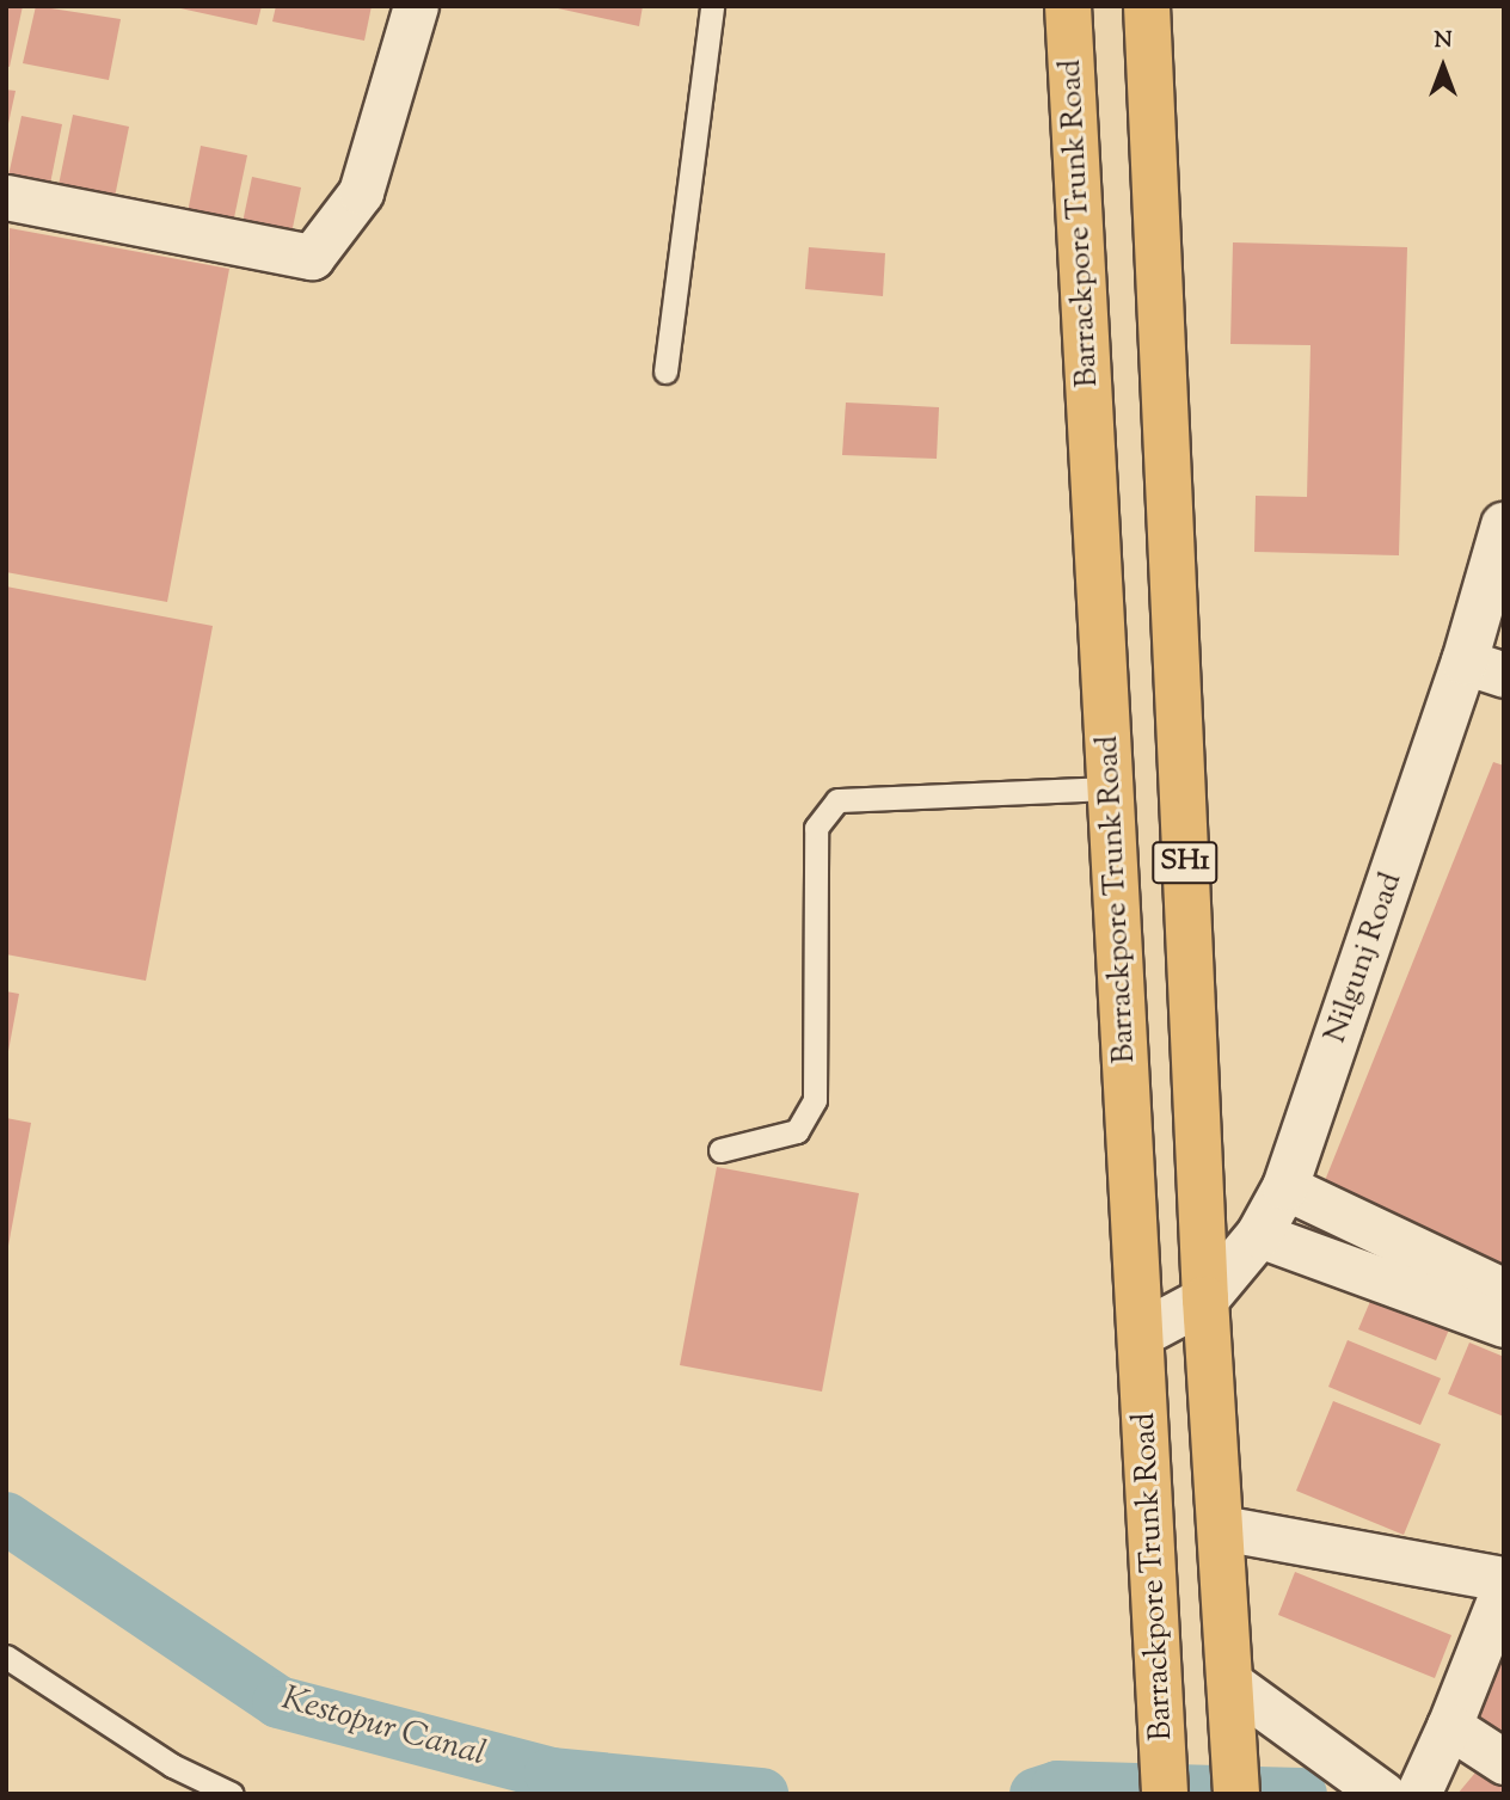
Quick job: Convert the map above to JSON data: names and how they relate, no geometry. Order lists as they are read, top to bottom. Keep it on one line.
{"streets":{"main road":["Barrackpore Trunk Road","SH1"],"street":["Nilgunj Road"]},"crossings":[["Barrackpore Trunk Road","Nilgunj Road"],["SH1","Nilgunj Road"]],"water":["Kestopur Canal"],"north":"top"}
